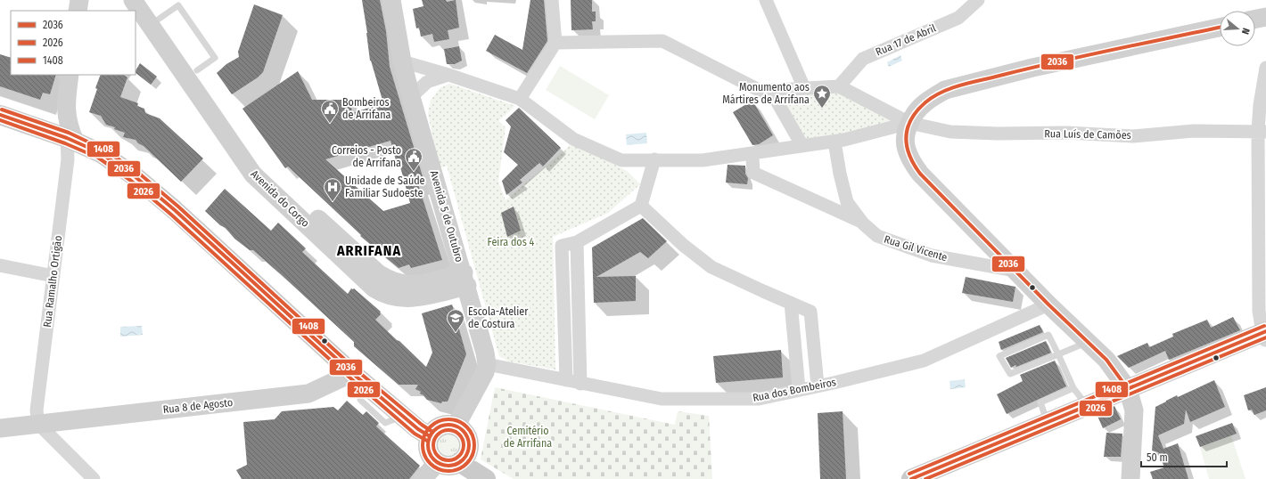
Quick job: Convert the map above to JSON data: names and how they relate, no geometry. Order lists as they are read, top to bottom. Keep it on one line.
{"streets":{"street":["Rua 17 de Abril","Rua Luís de Camões","Avenida do Corgo","Avenida 5 de Outubro","Rua Gil Vicente","Rua Ramalho Ortigão","Rua dos Bombeiros","Rua 8 de Agosto"]},"crossings":[["Avenida do Corgo","Avenida 5 de Outubro"],["Avenida 5 de Outubro","Rua dos Bombeiros"],["Rua Ramalho Ortigão","Rua 8 de Agosto"]],"districts":["ARRIFANA"],"parks":["Feira dos 4","Cemitério de Arrifana"],"places":{"place":["Monumento aos Mártires de Arrifana"],"public building":["Bombeiros de Arrifana","Correios - Posto de Arrifana"],"hospital":["Unidade de Saúde Familiar Sudoeste"],"school or university":["Escola-Atelier de Costura"]},"lines":["transit line 2036","transit line 1408","transit line 2026"],"legend":["2036","2026","1408"],"scale_bar":"50 m","north":"right"}
